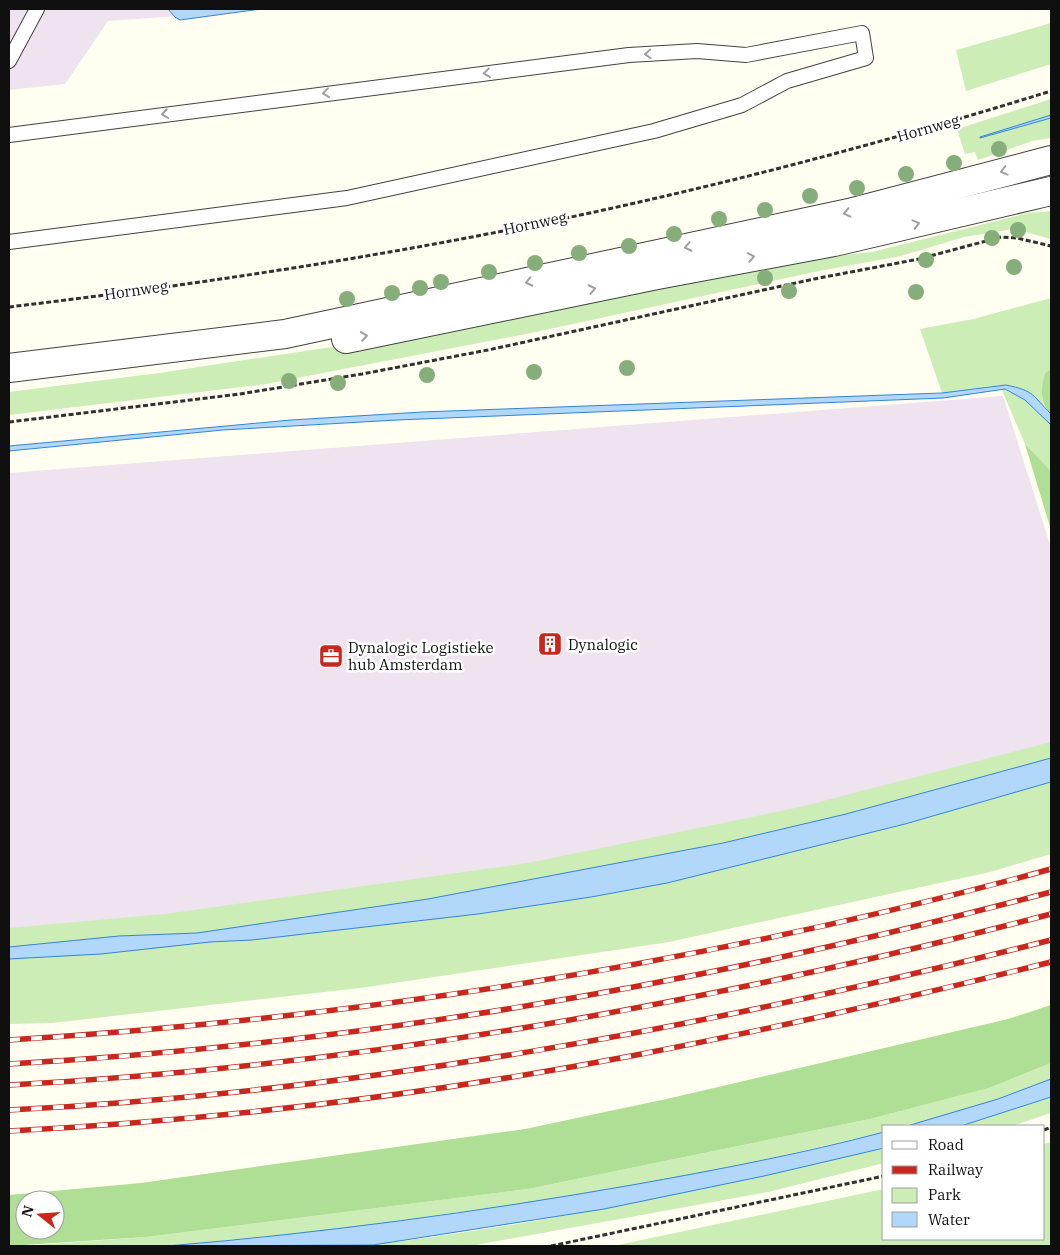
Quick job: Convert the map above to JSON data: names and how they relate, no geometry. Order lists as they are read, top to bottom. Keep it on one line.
{"streets":{"path":["Hornweg"]},"places":{"building":["Dynalogic"],"office":["Dynalogic Logistieke hub Amsterdam"]},"legend":["Road","Railway","Park","Water"],"north":"left"}
